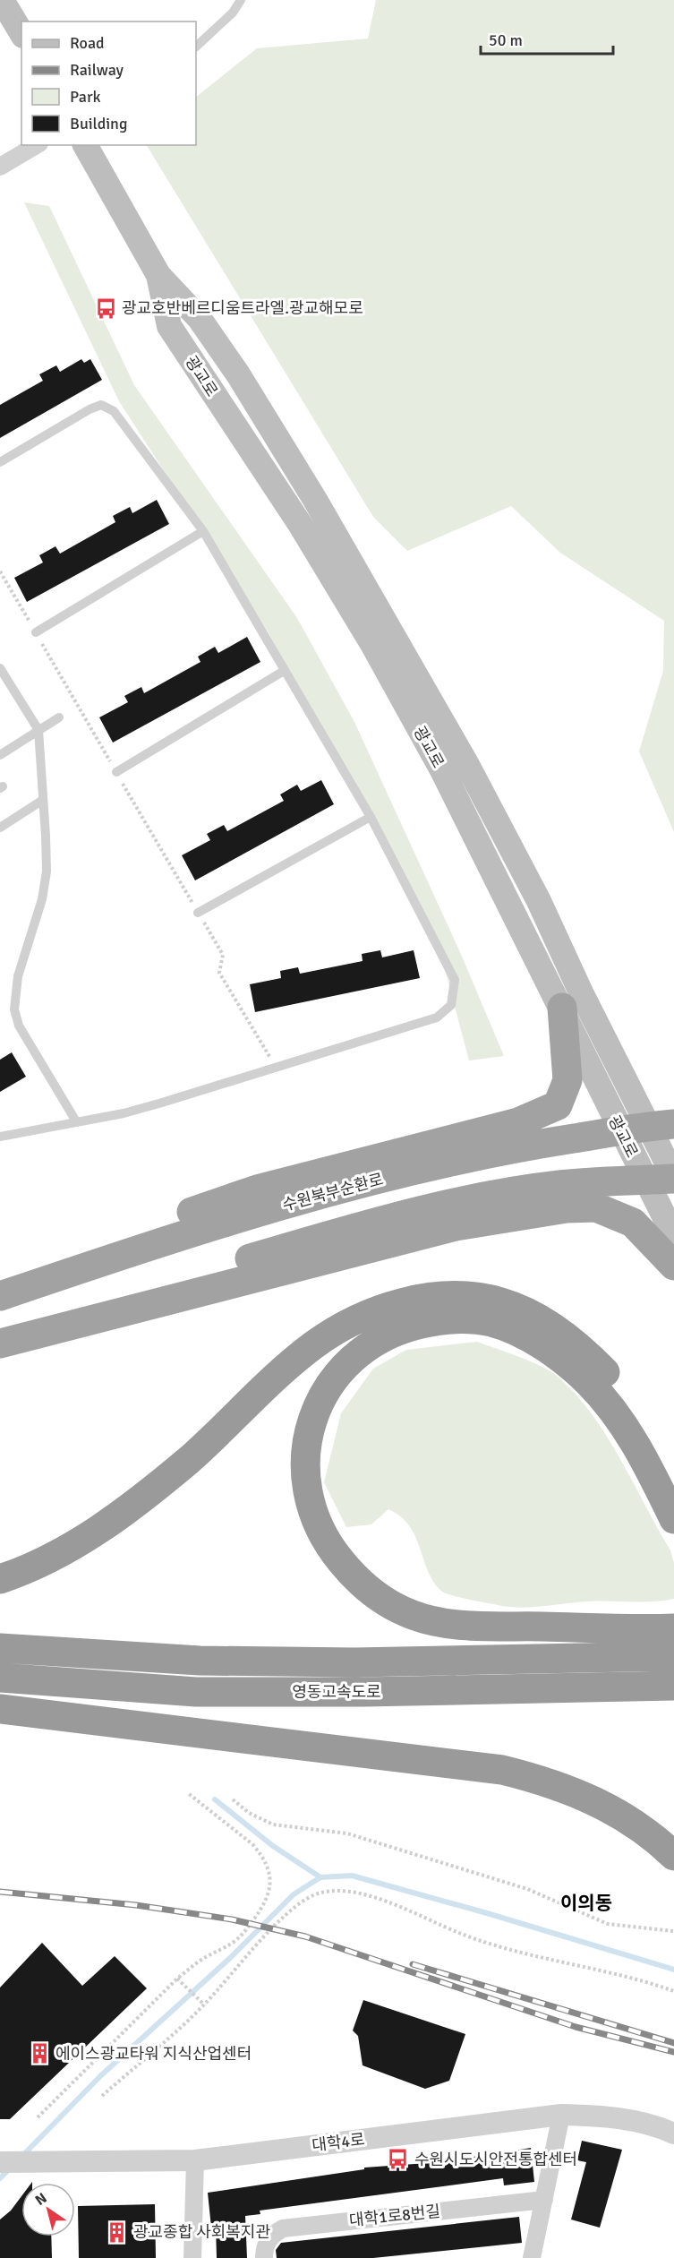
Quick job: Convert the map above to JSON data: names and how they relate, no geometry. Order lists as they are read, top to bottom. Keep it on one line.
{"streets":{"highway":["수원북부순환로","영동고속도로"],"main road":["광교로"],"street":["대학4로","대학1로8번길"]},"districts":["이의동"],"places":{"bus stop":["광교호반베르디움트라엘.광교해모로","수원시도시안전통합센터"],"building":["에이스광교타워 지식산업센터","광교종합 사회복지관"]},"legend":["Road","Railway","Park","Building"],"scale_bar":"50 m","north":"top left"}
